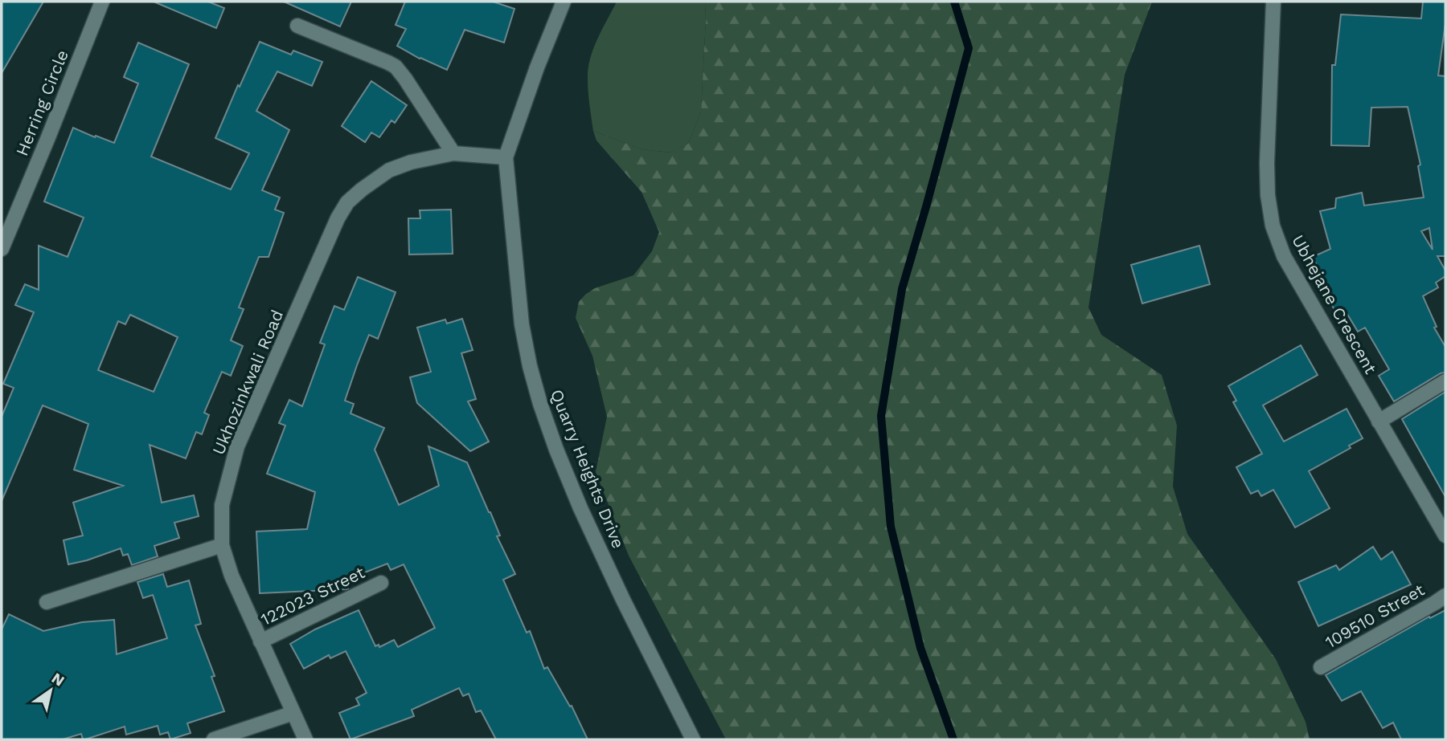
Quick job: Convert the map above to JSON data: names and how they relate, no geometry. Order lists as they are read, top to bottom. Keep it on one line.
{"streets":{"street":["Herring Circle","Ubhejane Crescent","Ukhozinkwali Road","Quarry Heights Drive","122023 Street","109510 Street"]},"crossings":[["Ukhozinkwali Road","Quarry Heights Drive"],["Ukhozinkwali Road","122023 Street"]],"north":"top right"}
